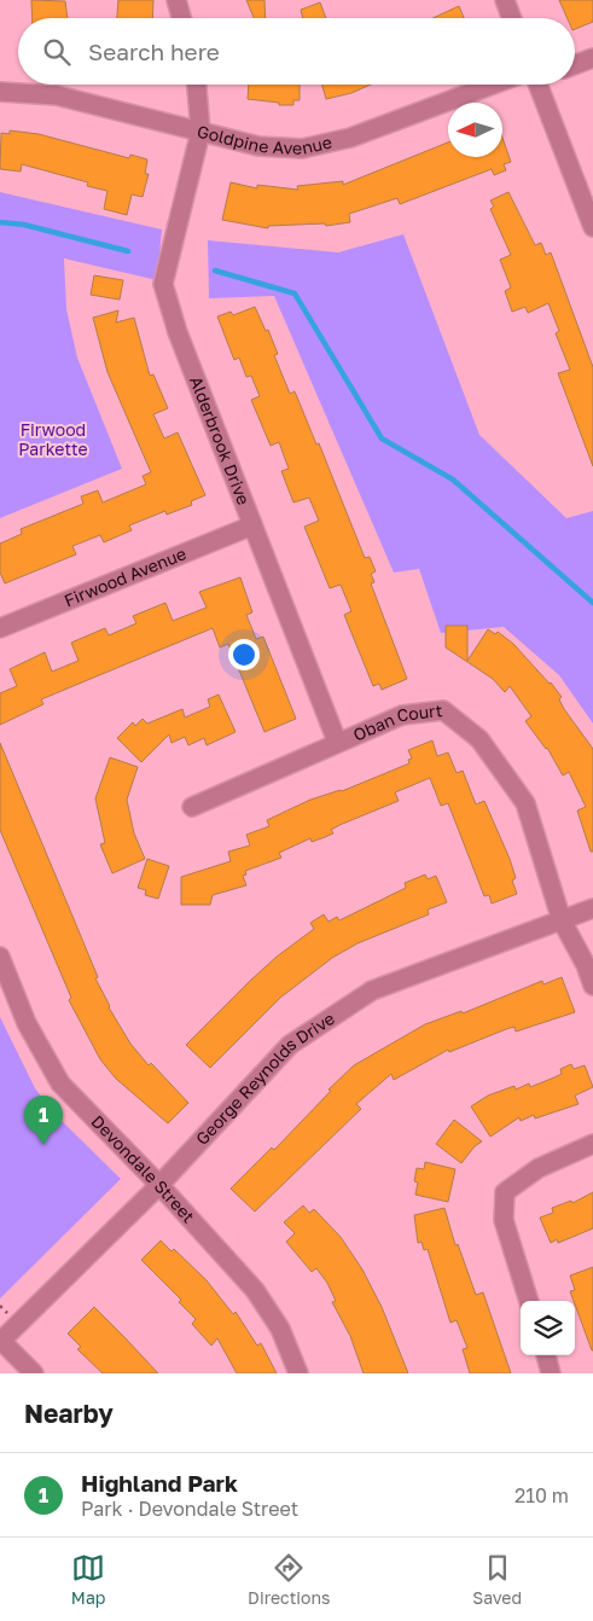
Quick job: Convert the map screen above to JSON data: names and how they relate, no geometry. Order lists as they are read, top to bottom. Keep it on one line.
{"streets":{"street":["Goldpine Avenue","Alderbrook Drive","Firwood Avenue","Oban Court","George Reynolds Drive","Devondale Street"]},"crossings":[["Goldpine Avenue","Alderbrook Drive"],["Alderbrook Drive","Firwood Avenue"],["Alderbrook Drive","Oban Court"],["Oban Court","George Reynolds Drive"],["George Reynolds Drive","Devondale Street"]],"parks":["Firwood Parkette"],"north":"left","page":{"search":"Search here","pins":"1","heading":"Nearby","list":[{"mark":"1","name":"Highland Park","note":"Park · Devondale Street","value":"210 m"}],"nav":["Map","Directions","Saved"]}}
